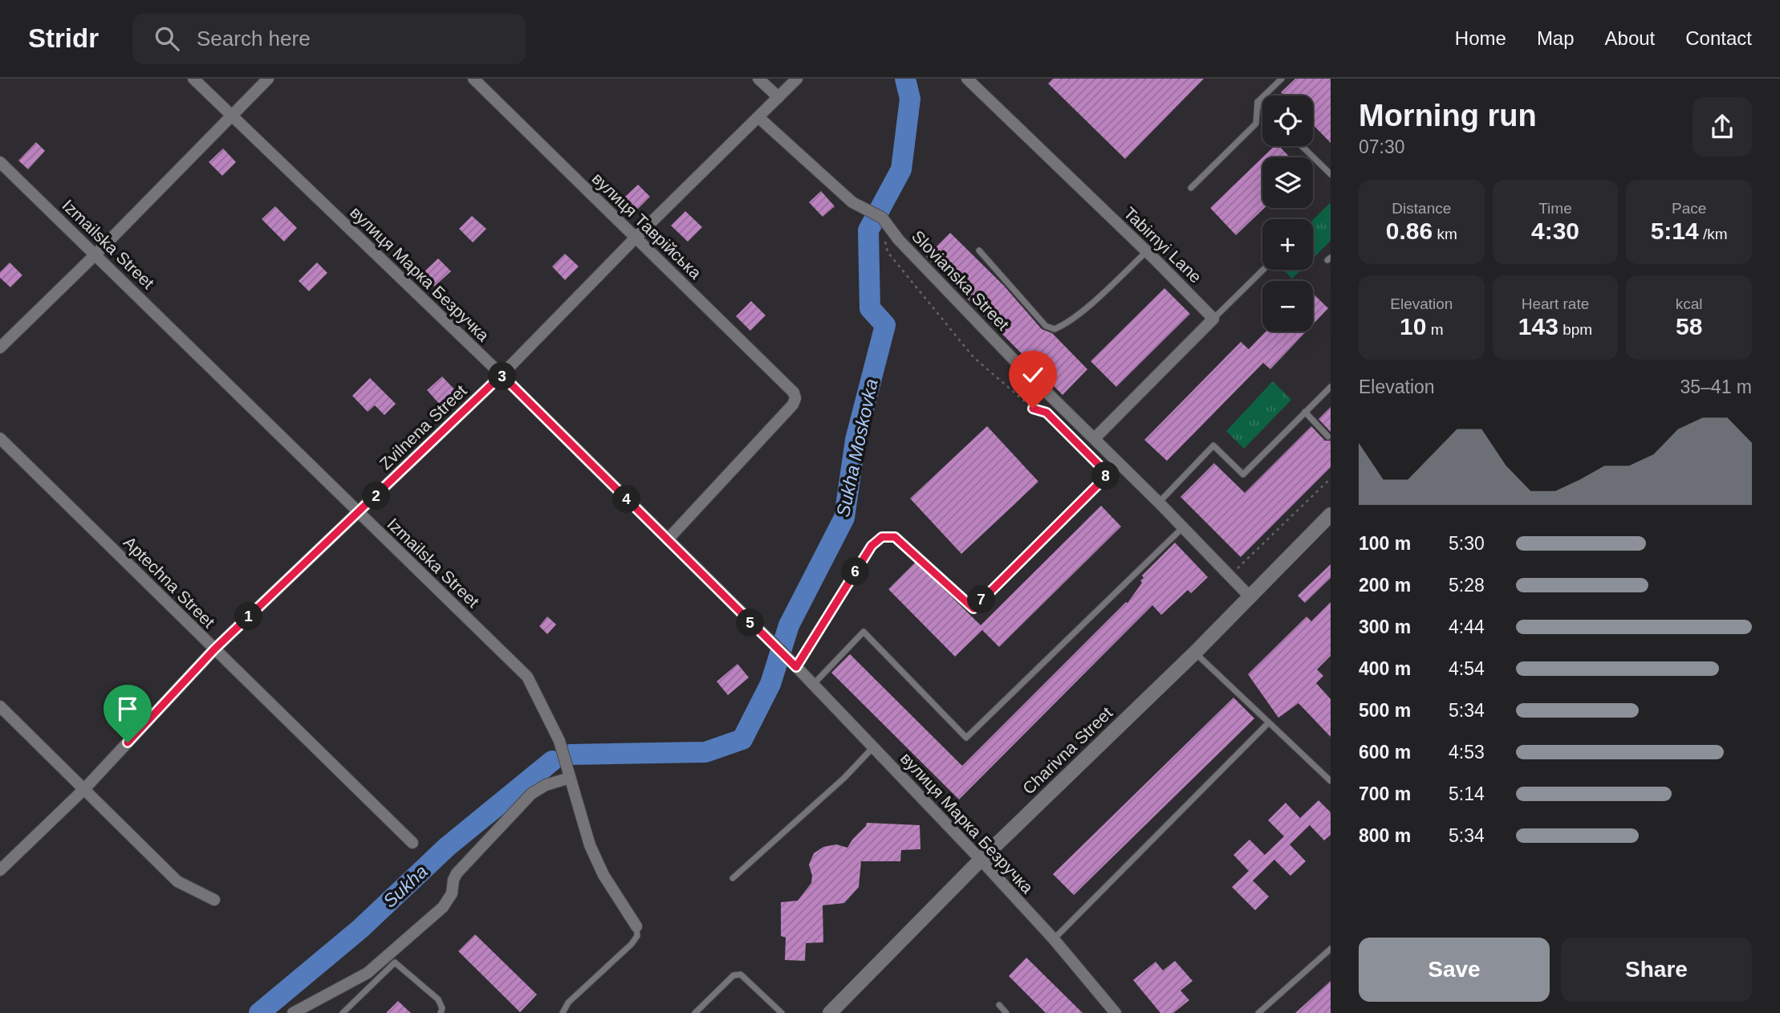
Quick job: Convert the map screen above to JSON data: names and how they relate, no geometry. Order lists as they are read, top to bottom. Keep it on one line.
{"streets":{"street":["вулиця Таврійська","Izmailska Street","Tabirnyi Lane","вулиця Марка Безручка","Slovianska Street","Zvilnena Street","Aptechna Street","Charivna Street"]},"crossings":[["вулиця Таврійська","вулиця Марка Безручка"],["вулиця Таврійська","Zvilnena Street"],["Izmailska Street","Zvilnena Street"],["вулиця Марка Безручка","Zvilnena Street"],["вулиця Марка Безручка","Charivna Street"],["Slovianska Street","Zvilnena Street"],["Slovianska Street","Charivna Street"],["Zvilnena Street","Aptechna Street"]],"water":["Sukha Moskovka","Sukha"],"page":{"header":"Stridr","search":"Search here","nav":["Home","Map","About","Contact"],"heading":["Morning run","07:30"],"map_buttons":["+","−"],"stats":[["Distance","0.86 km"],["Time","4:30"],["Pace","5:14 /km"],["Elevation","10 m"],["Heart rate","143 bpm"],["kcal","58"]],"pins":["3","8","2","4","6","7","1","5"],"chart":["Elevation","35–41 m"],"list":[{"name":"100 m","note":"5:30"},{"name":"200 m","note":"5:28"},{"name":"300 m","note":"4:44"},{"name":"400 m","note":"4:54"},{"name":"500 m","note":"5:34"},{"name":"600 m","note":"4:53"},{"name":"700 m","note":"5:14"},{"name":"800 m","note":"5:34"}],"buttons":["Save","Share"]}}
